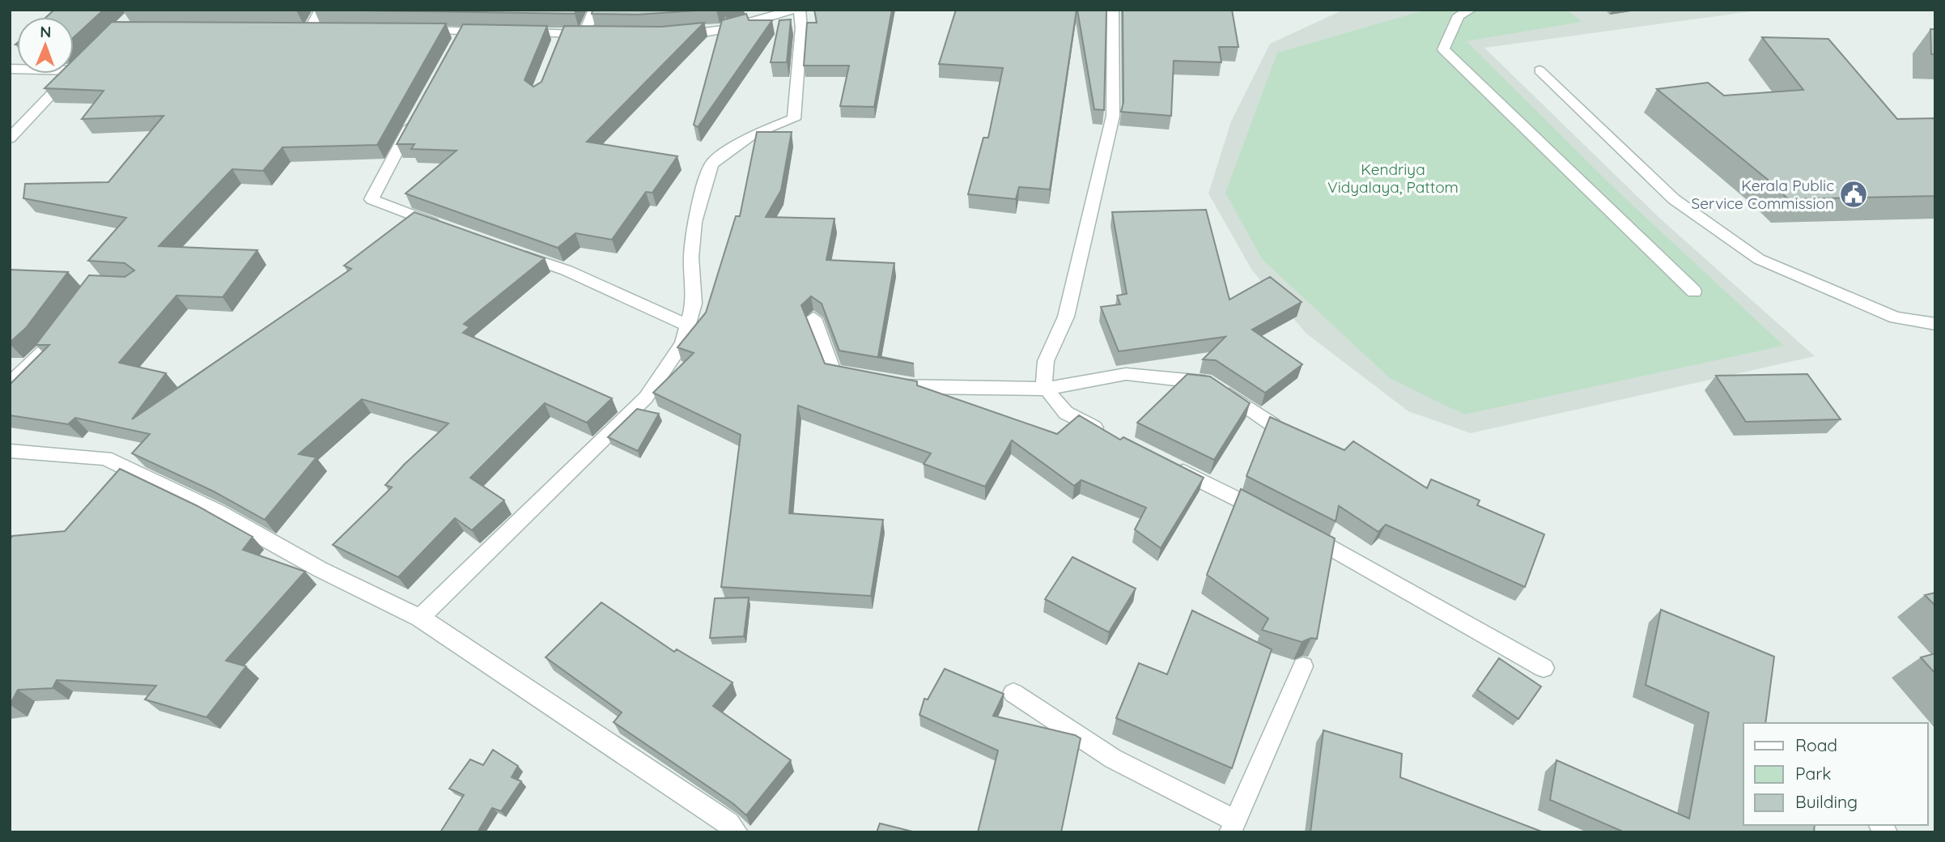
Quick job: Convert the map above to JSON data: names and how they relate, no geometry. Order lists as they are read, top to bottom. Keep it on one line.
{"parks":["Kendriya Vidyalaya, Pattom"],"places":{"public building":["Kerala Public Service Commission"]},"legend":["Road","Park","Building"],"north":"top"}
